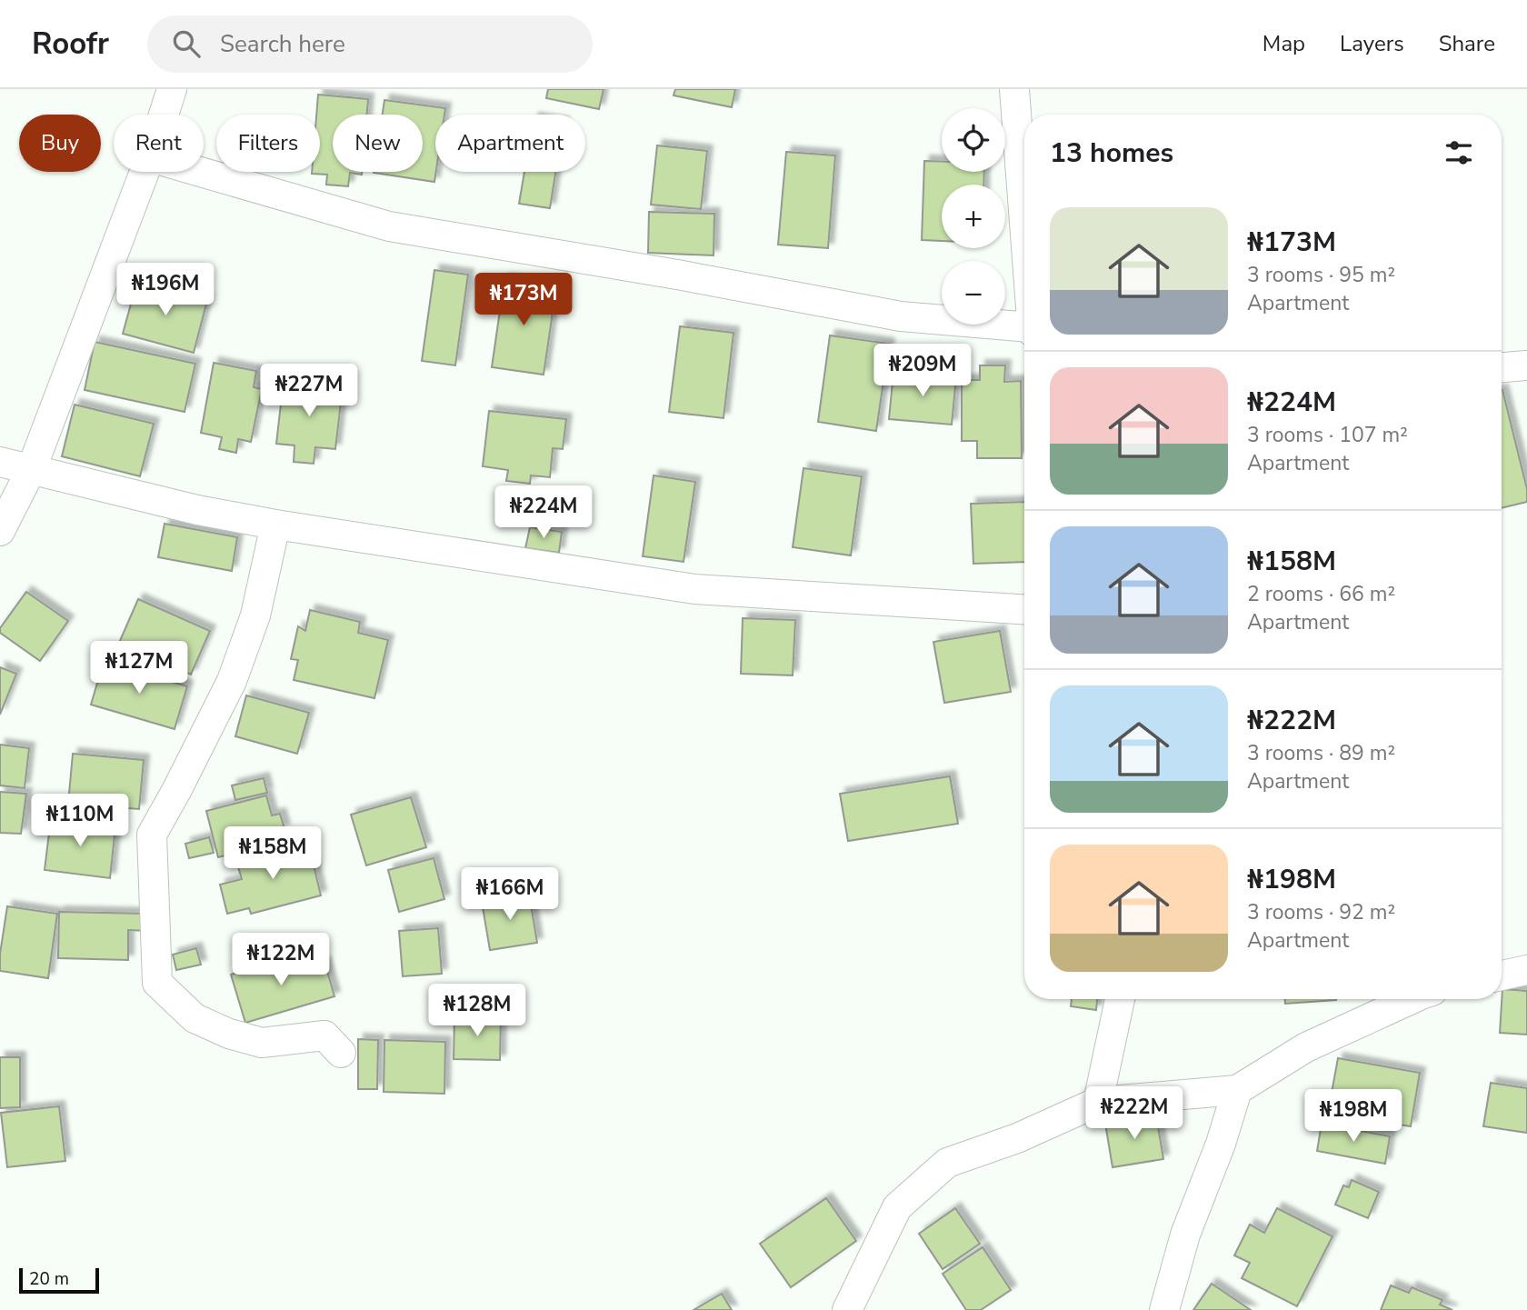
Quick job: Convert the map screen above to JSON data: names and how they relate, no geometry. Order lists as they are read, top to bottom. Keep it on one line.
{"scale_bar":"20 m","page":{"header":"Roofr","search":"Search here","nav":["Map","Layers","Share"],"map_buttons":["+","−"],"chip":["Buy","Rent","Filters","New","Apartment"],"heading":"13 homes","list":[{"name":"₦173M","note":"3 rooms · 95 m² · Apartment"},{"name":"₦224M","note":"3 rooms · 107 m² · Apartment"},{"name":"₦158M","note":"2 rooms · 66 m² · Apartment"},{"name":"₦222M","note":"3 rooms · 89 m² · Apartment"},{"name":"₦198M","note":"3 rooms · 92 m² · Apartment"}],"price":["₦196M","₦173M","₦209M","₦227M","₦224M","₦127M","₦110M","₦158M","₦166M","₦122M","₦128M","₦222M","₦198M"],"scale":"20 m"}}
